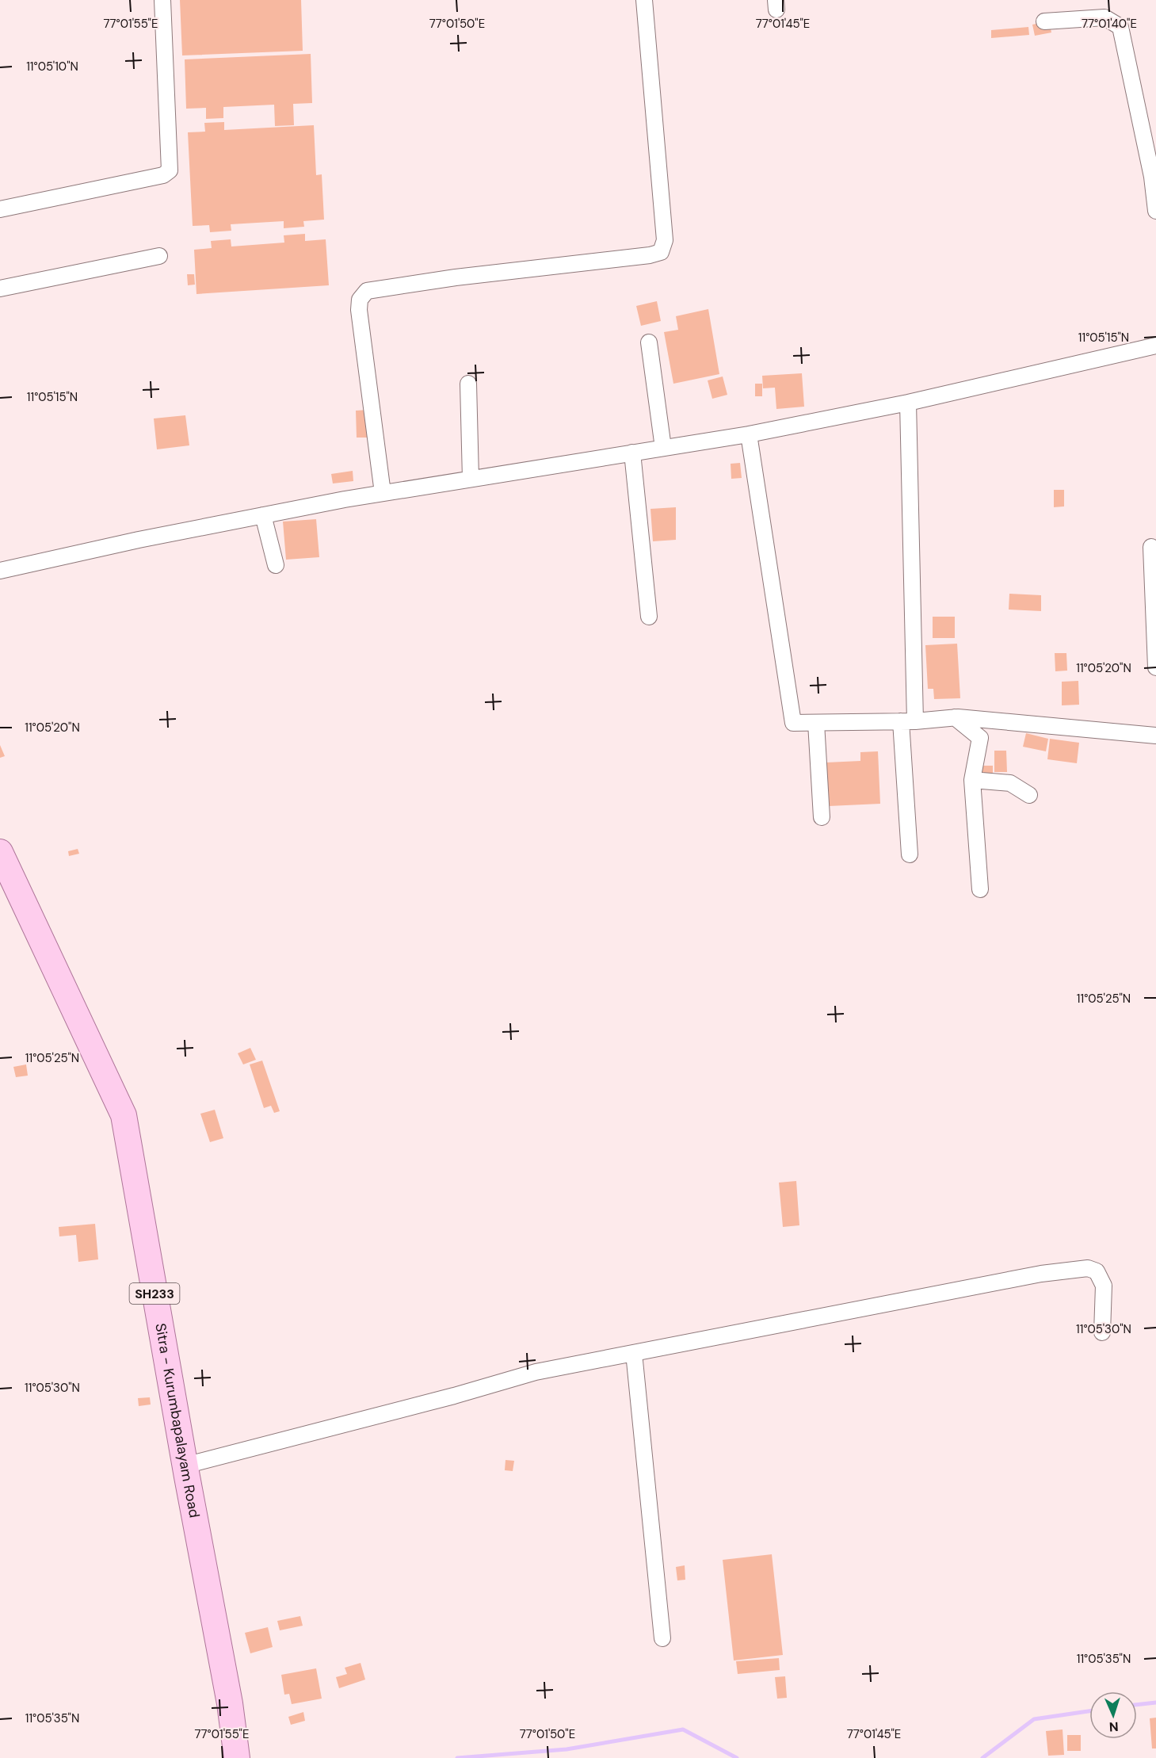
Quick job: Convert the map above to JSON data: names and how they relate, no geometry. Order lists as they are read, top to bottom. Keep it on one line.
{"streets":{"main road":["SH233","Sitra - Kurumbapalayam Road"]},"north":"bottom","coordinates":["77°01'55\"E","77°01'50\"E","77°01'45\"E","77°01'40\"E","11°05'10\"N","11°05'15\"N","11°05'20\"N","11°05'25\"N","11°05'30\"N","11°05'35\"N"]}
